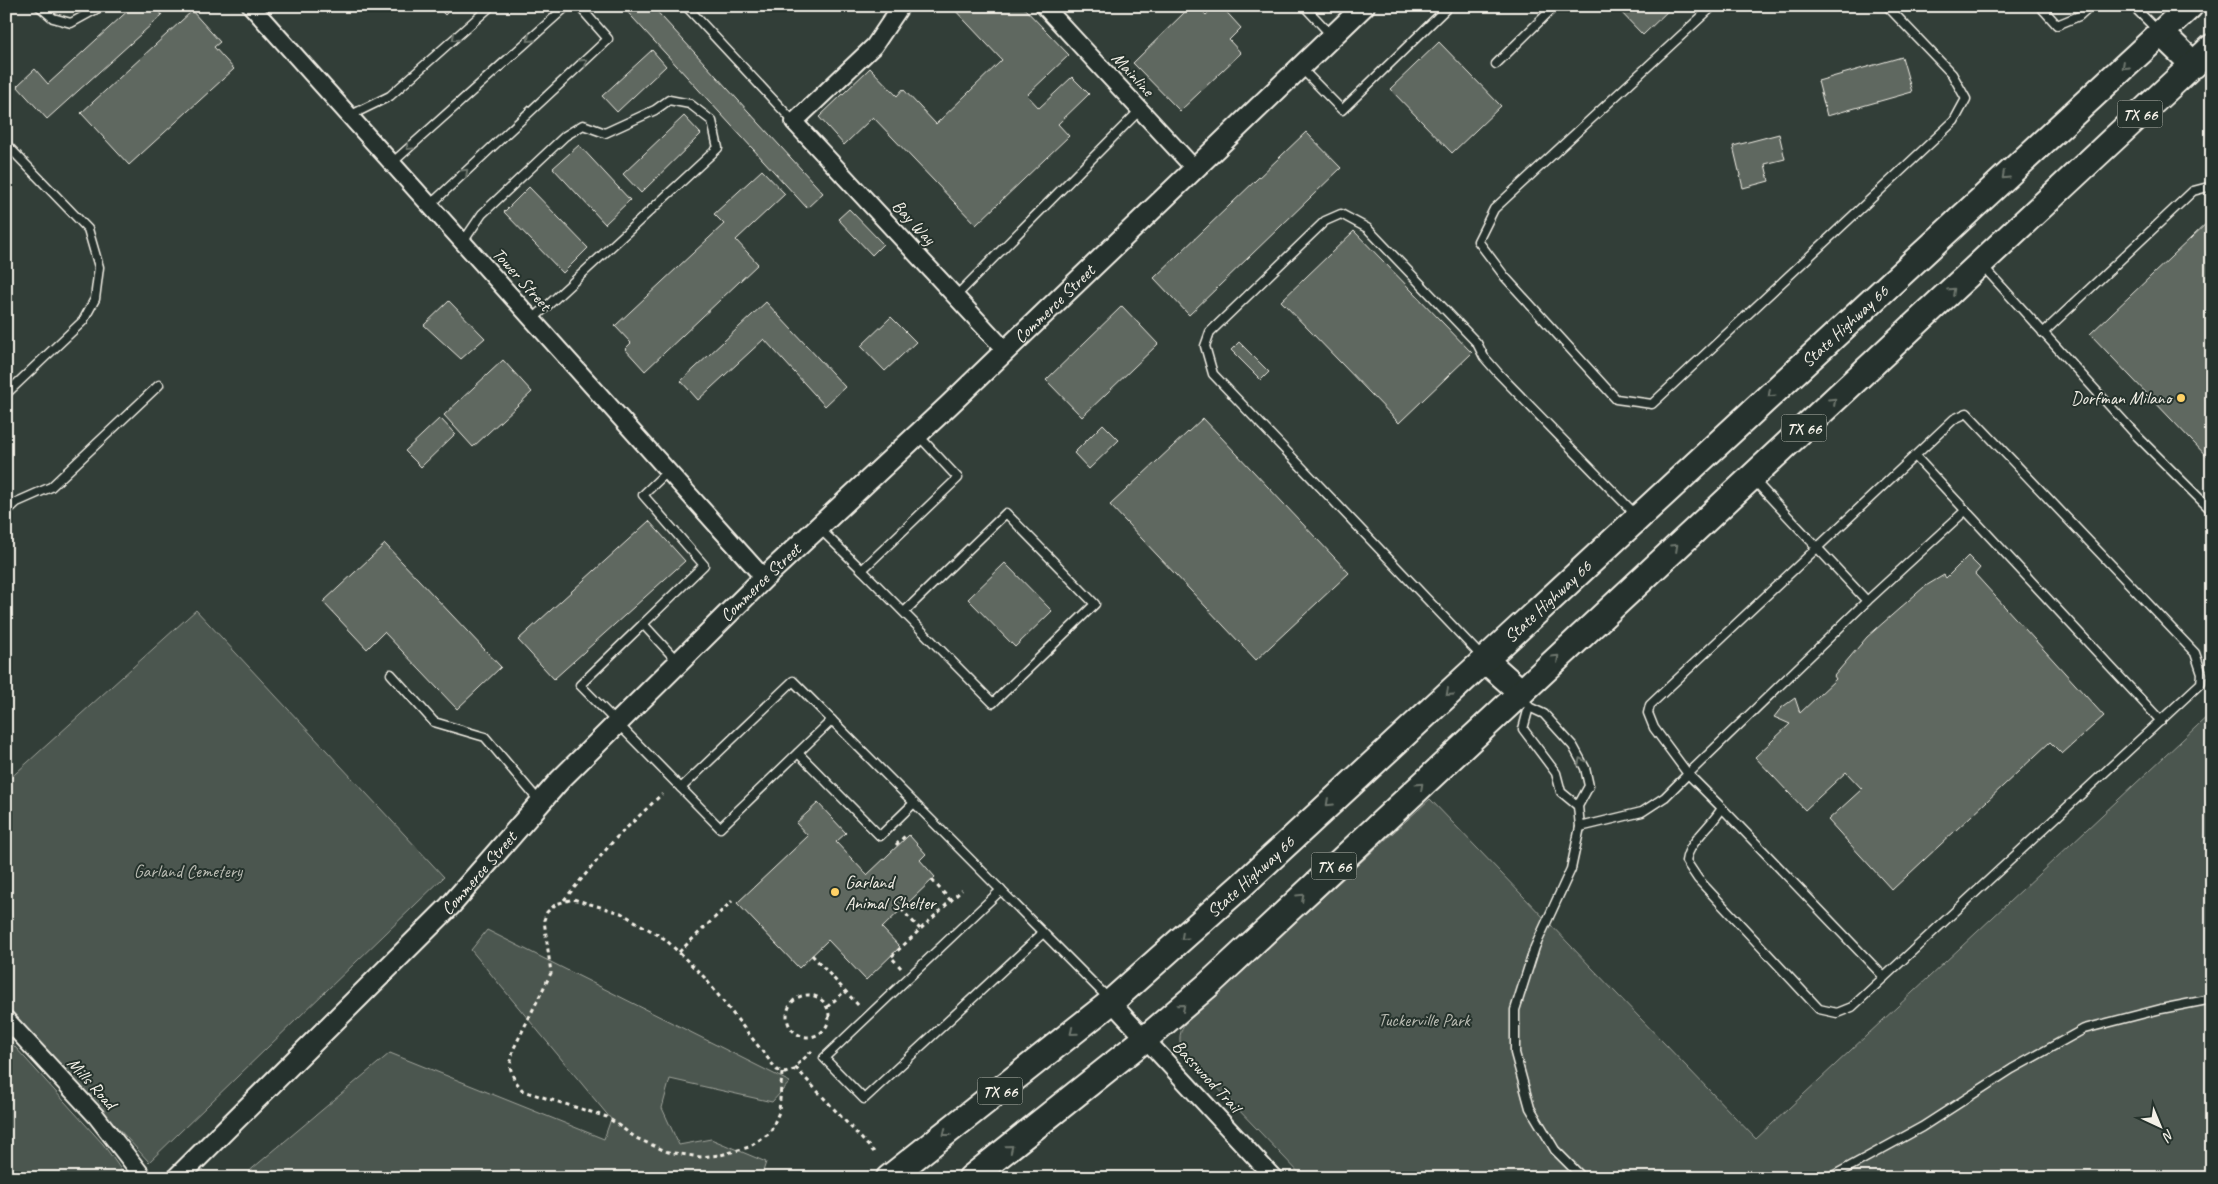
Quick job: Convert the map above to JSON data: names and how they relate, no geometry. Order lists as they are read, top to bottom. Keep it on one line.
{"streets":{"main road":["TX 66","State Highway 66"],"street":["Mainline","Bay Way","Tower Street","Commerce Street","Basswood Trail","Mills Road"]},"crossings":[["Mainline","Commerce Street"],["TX 66","Basswood Trail"],["Bay Way","Commerce Street"],["Tower Street","Commerce Street"],["State Highway 66","Basswood Trail"]],"parks":["Garland Cemetery","Tuckerville Park"],"places":["Dorfman Milano","Garland Animal Shelter"],"north":"bottom right"}
